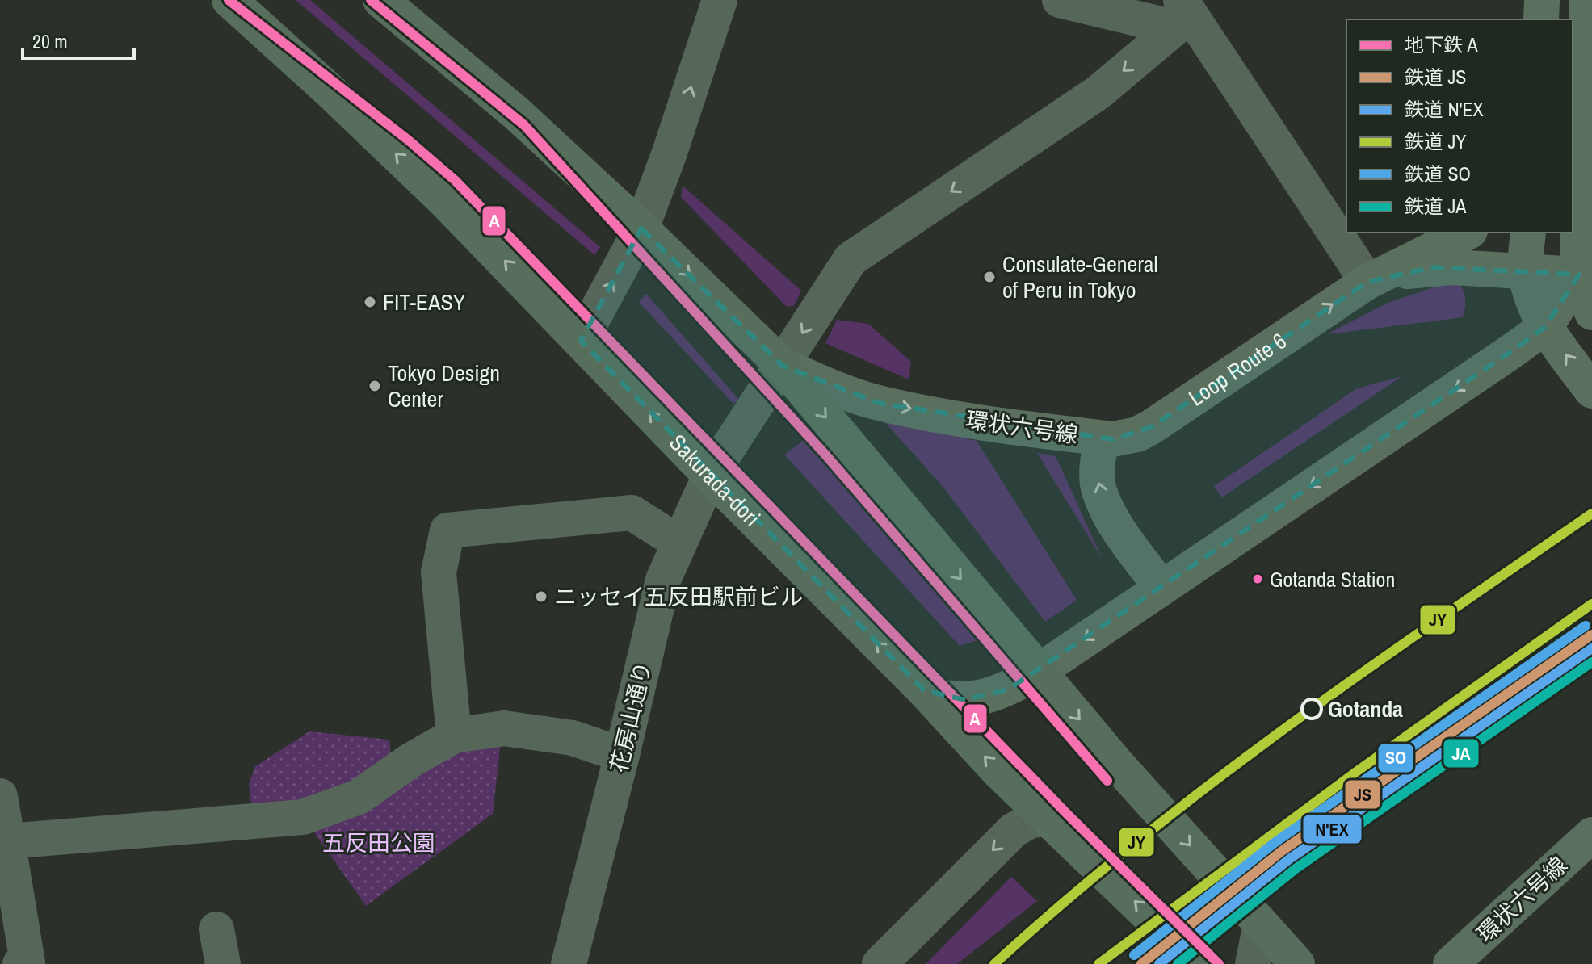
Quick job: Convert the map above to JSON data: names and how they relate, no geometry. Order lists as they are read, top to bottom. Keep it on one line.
{"streets":{"highway":["Sakurada-dori"],"main road":["Loop Route 6","環状六号線"],"street":["花房山通り"]},"crossings":[["Loop Route 6","環状六号線"],["環状六号線","花房山通り"],["Sakurada-dori","花房山通り"]],"one_way":["花房山通り"],"parks":["五反田公園"],"places":["Consulate-General of Peru in Tokyo","FIT-EASY","Tokyo Design Center","Gotanda Station","ニッセイ五反田駅前ビル","Gotanda"],"lines":["metro line A","rail line JY","rail line SO","rail line JS","rail line N'EX","rail line JA"],"legend":["地下鉄 A","鉄道 JS","鉄道 N'EX","鉄道 JY","鉄道 SO","鉄道 JA"],"scale_bar":"20 m"}
